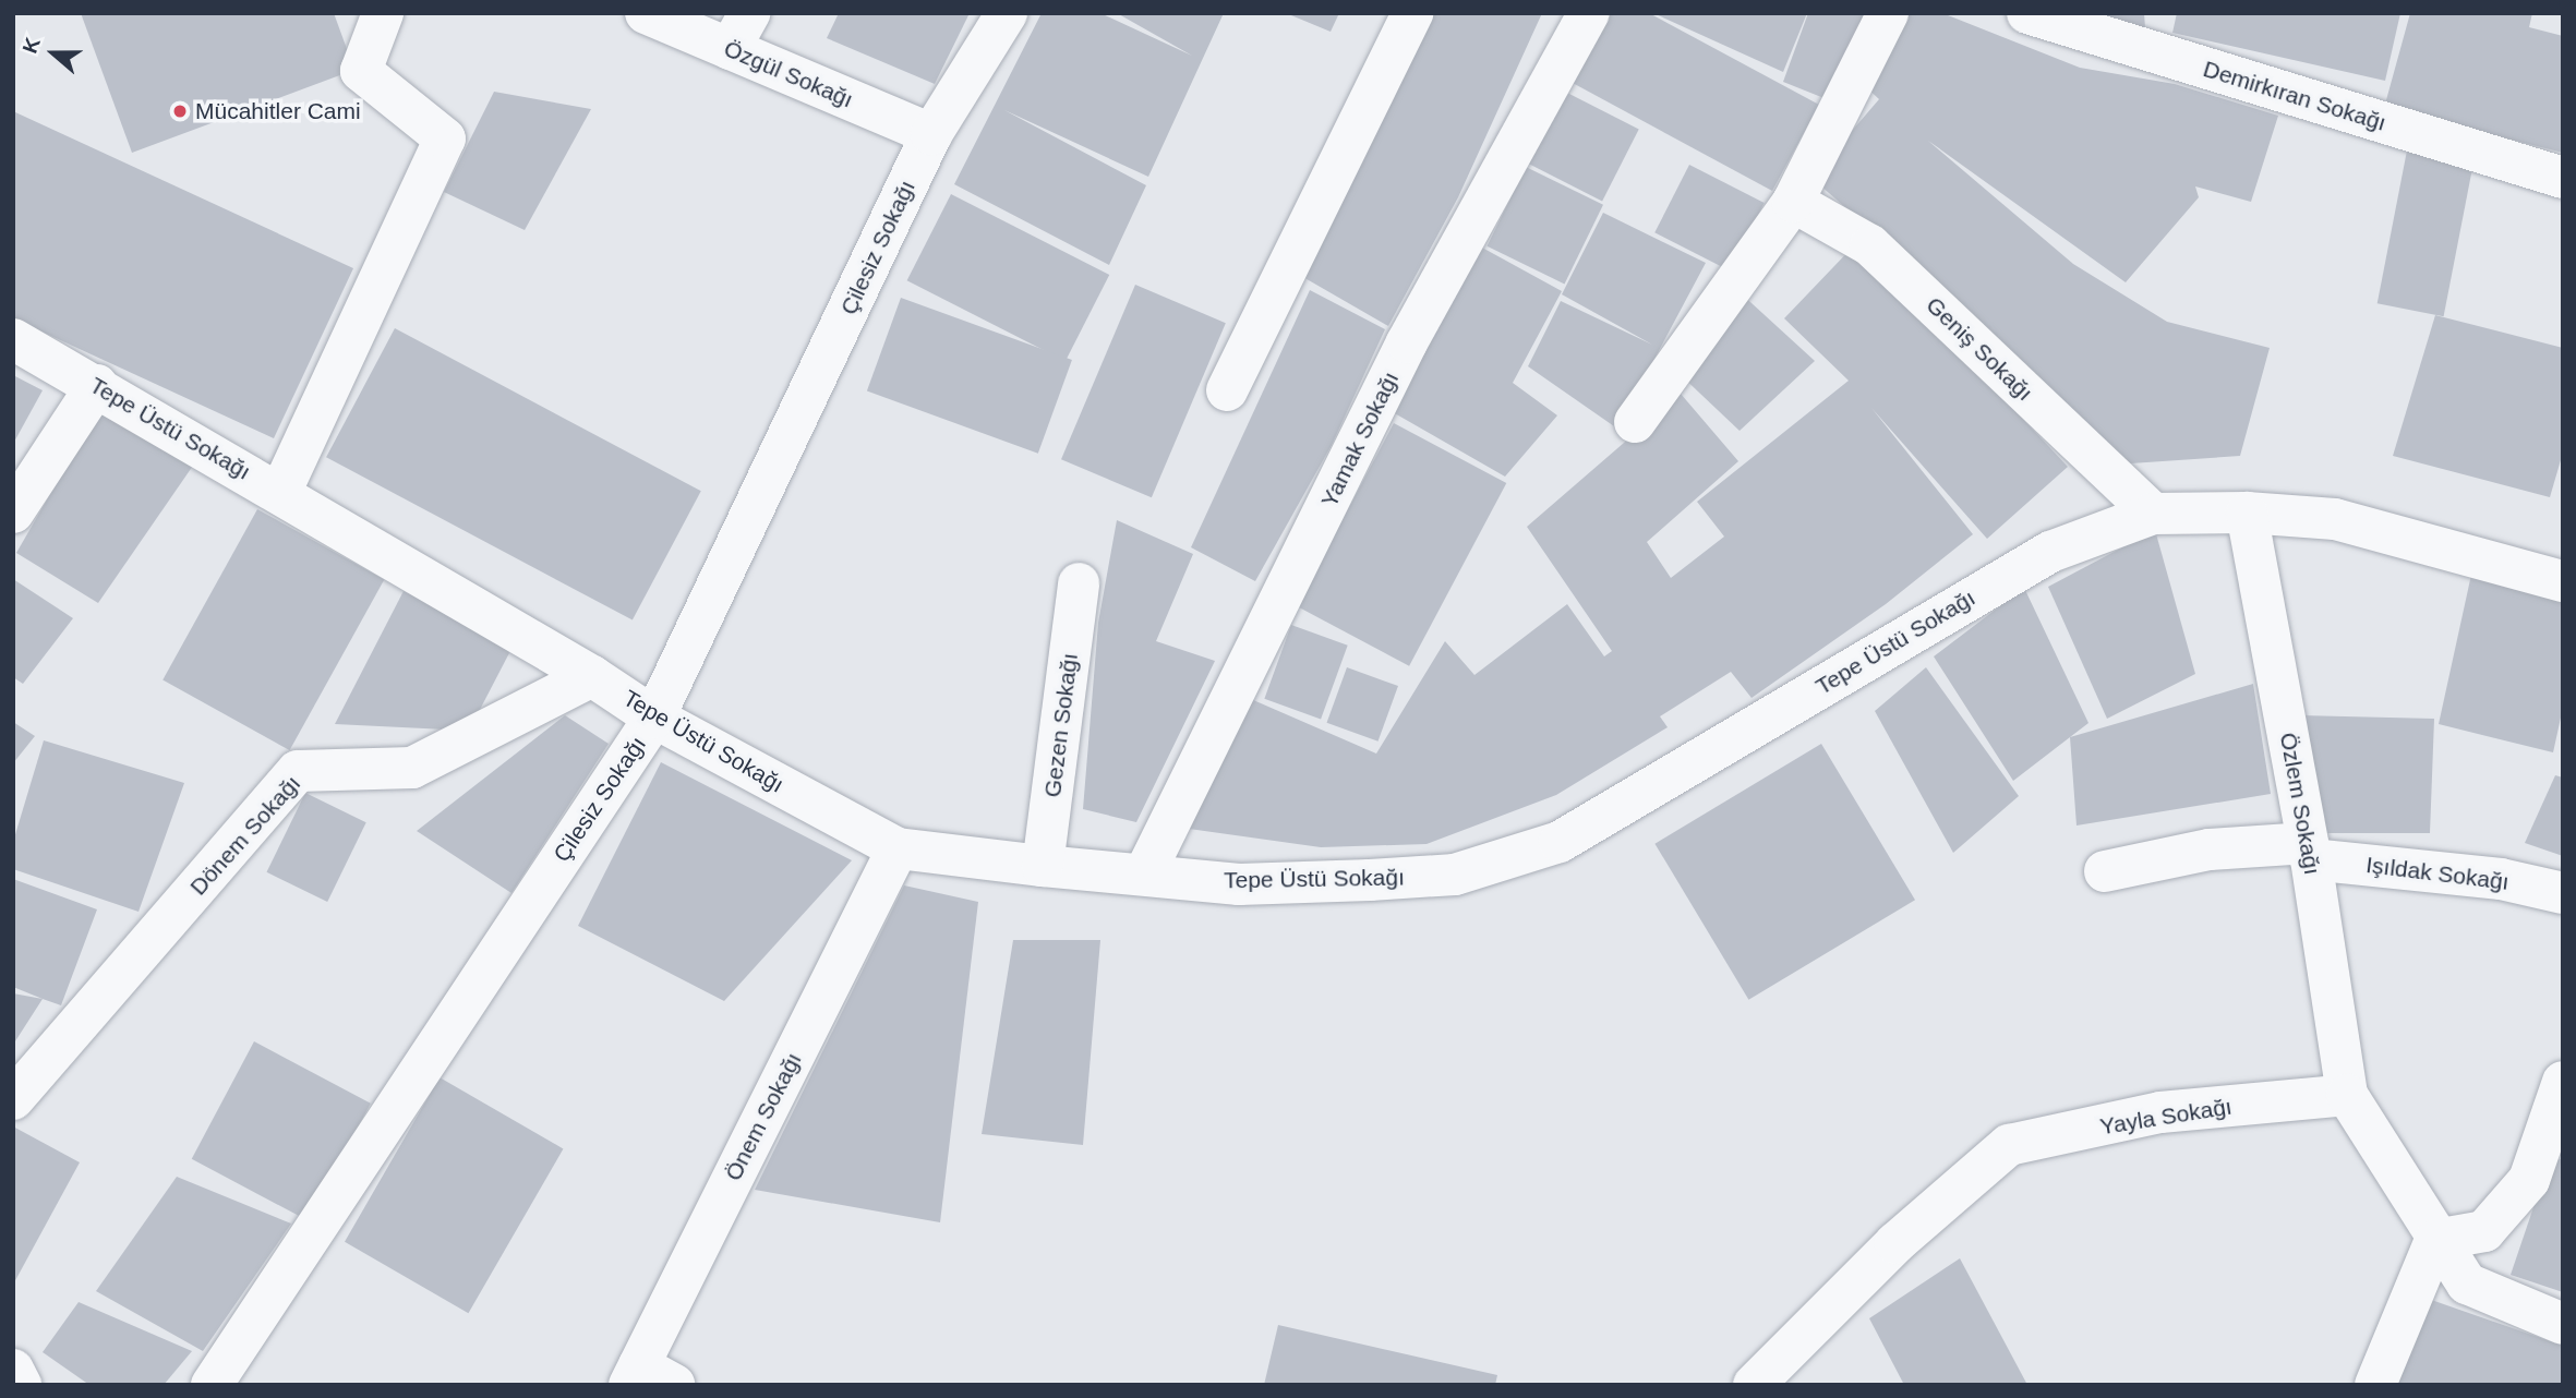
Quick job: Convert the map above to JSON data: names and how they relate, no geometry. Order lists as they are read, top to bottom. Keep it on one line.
{"streets":{"street":["Özgül Sokağı","Demirkıran Sokağı","Çilesiz Sokağı","Geniş Sokağı","Tepe Üstü Sokağı","Yamak Sokağı","Gezen Sokağı","Özlem Sokağı","Dönem Sokağı","Işıldak Sokağı","Önem Sokağı","Yayla Sokağı"]},"crossings":[["Özgül Sokağı","Çilesiz Sokağı"],["Çilesiz Sokağı","Tepe Üstü Sokağı"],["Geniş Sokağı","Tepe Üstü Sokağı"],["Tepe Üstü Sokağı","Yamak Sokağı"],["Tepe Üstü Sokağı","Gezen Sokağı"],["Tepe Üstü Sokağı","Özlem Sokağı"],["Tepe Üstü Sokağı","Dönem Sokağı"],["Tepe Üstü Sokağı","Önem Sokağı"],["Özlem Sokağı","Işıldak Sokağı"],["Özlem Sokağı","Yayla Sokağı"]],"places":["Mücahitler Cami"],"north":"left"}
